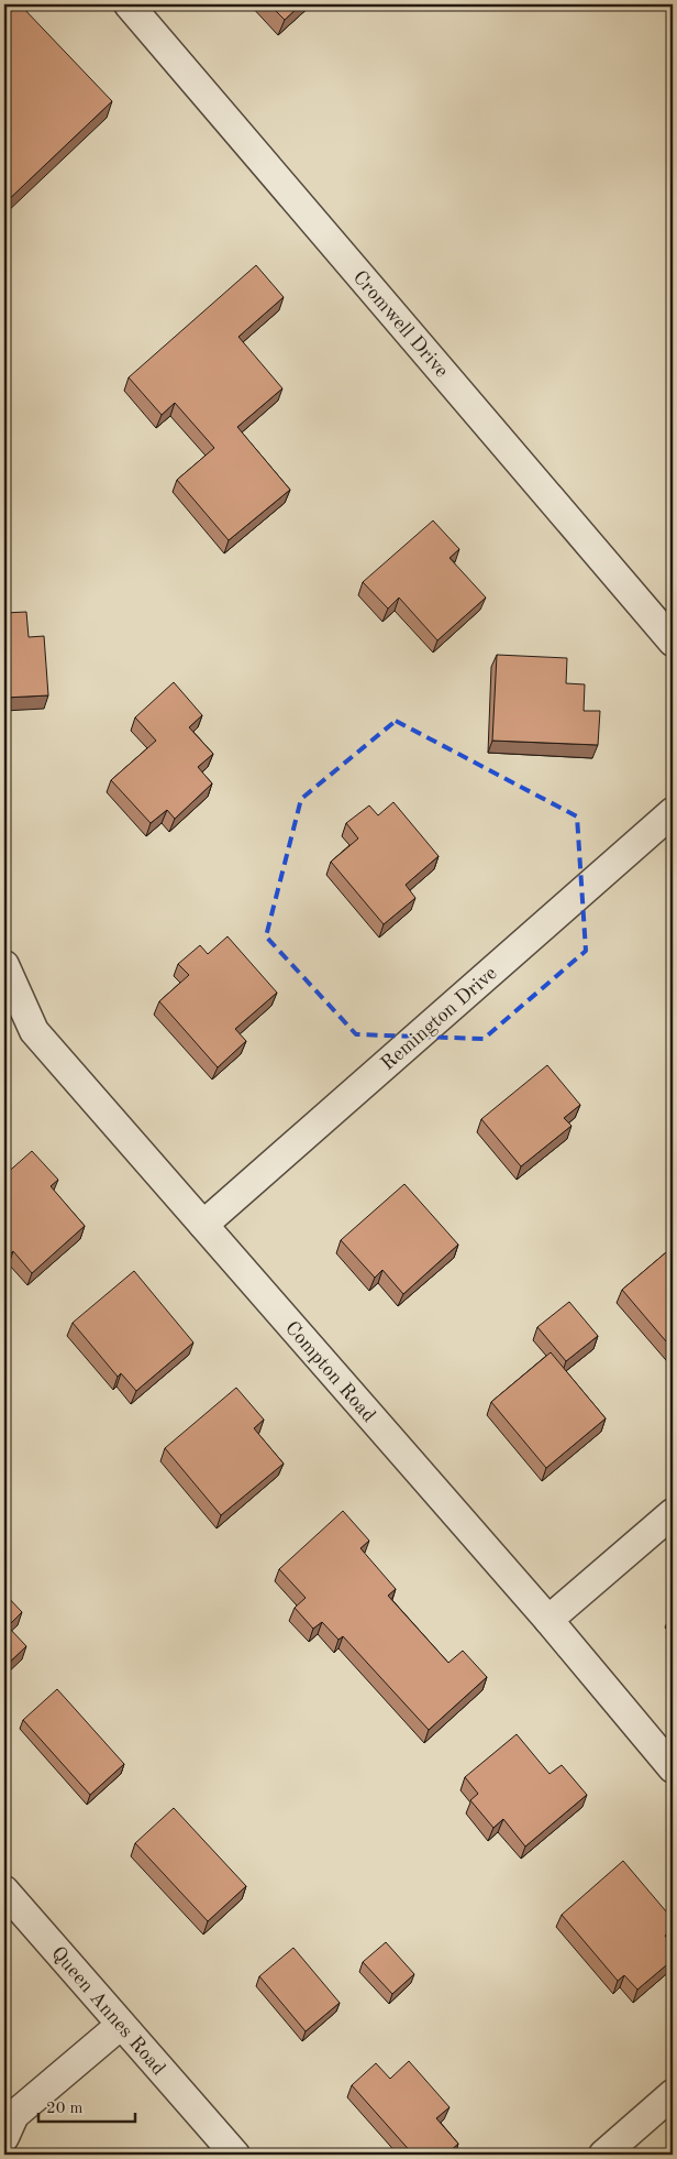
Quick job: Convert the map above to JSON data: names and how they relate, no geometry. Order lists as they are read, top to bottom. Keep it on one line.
{"streets":{"street":["Cromwell Drive","Remington Drive","Compton Road","Queen Annes Road"]},"crossings":[["Remington Drive","Compton Road"]],"scale_bar":"20 m"}
